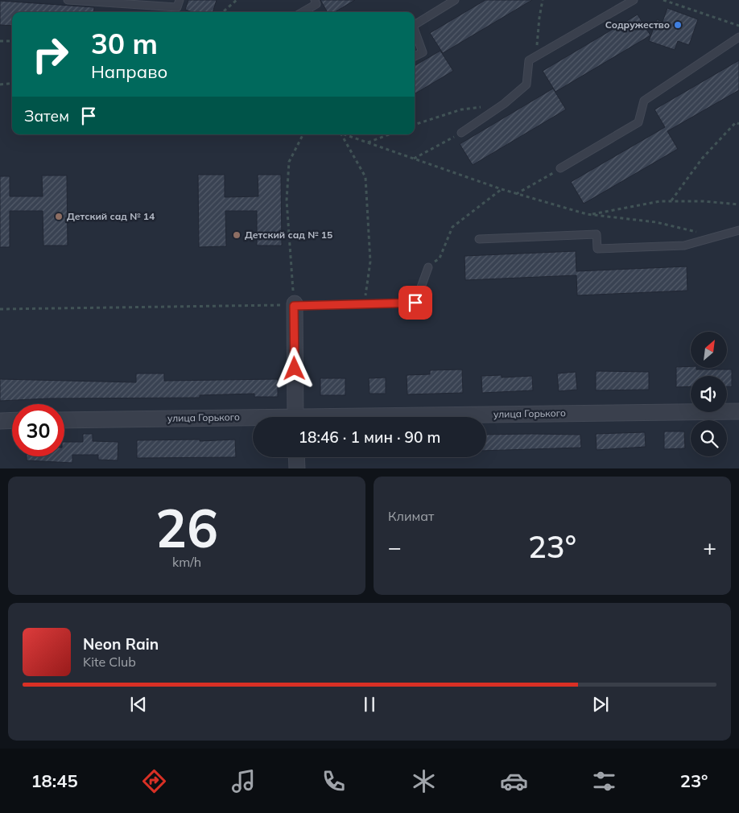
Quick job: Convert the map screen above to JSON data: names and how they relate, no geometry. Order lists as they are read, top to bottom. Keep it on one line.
{"streets":{"street":["улица Горького"]},"places":["Содружество","Детский сад № 14","Детский сад № 15"],"north":"top right","page":{"turn":["30 m","Направо"],"then":"Затем","limit":"30","trip":"18:46 · 1 мин · 90 m","tile":[["26","km/h"],"Климат"],"heat":["−","23°","+"],"song":["Neon Rain","Kite Club"],"tabs":["18:45","23°"]}}
